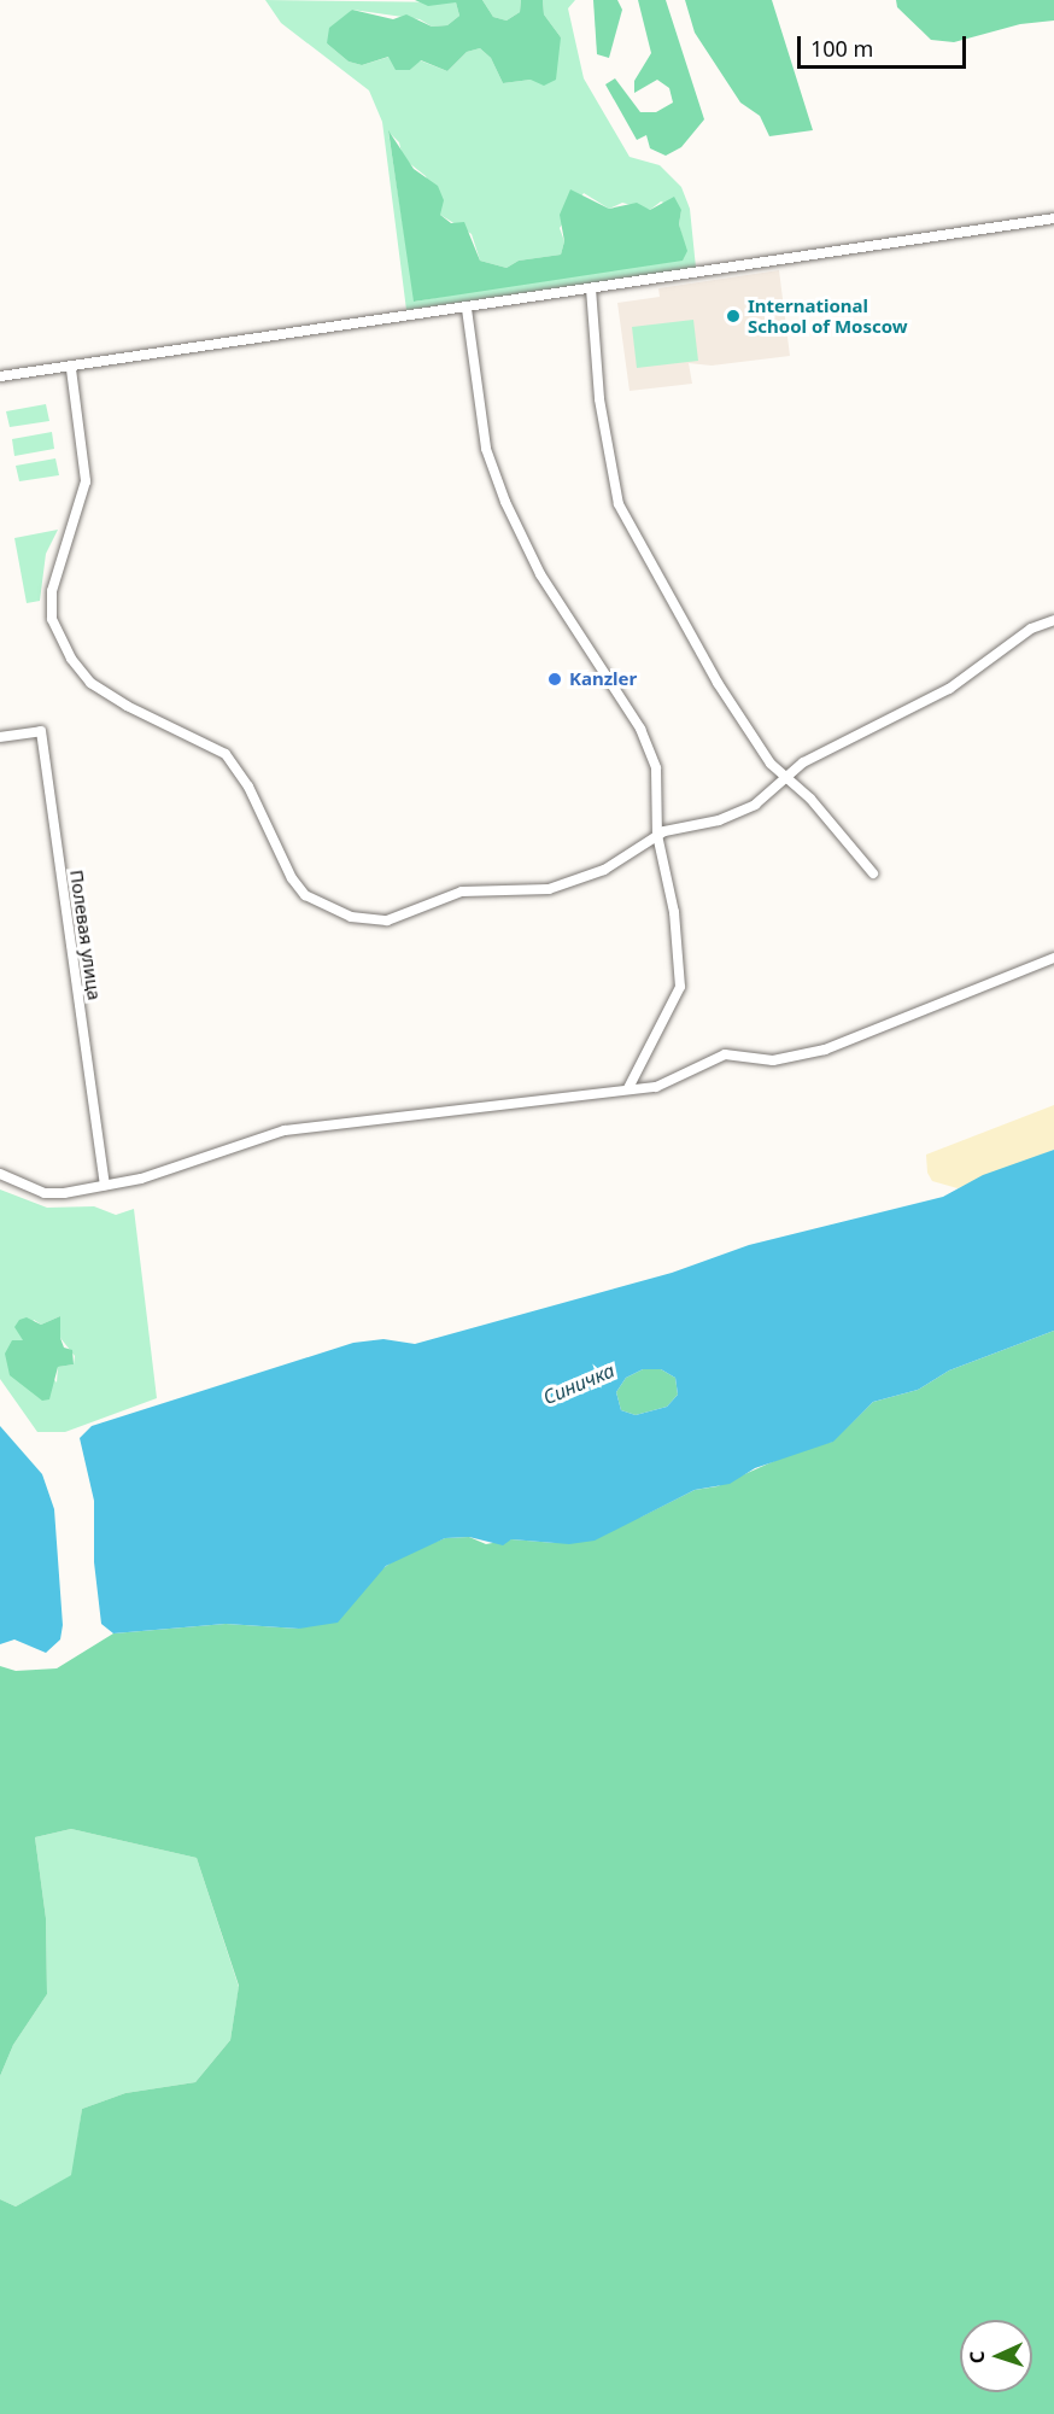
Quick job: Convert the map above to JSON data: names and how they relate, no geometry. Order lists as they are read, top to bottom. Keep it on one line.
{"streets":{"street":["Полевая улица"]},"water":["Синичка"],"places":["International School of Moscow","Kanzler"],"scale_bar":"100 m","north":"left"}
